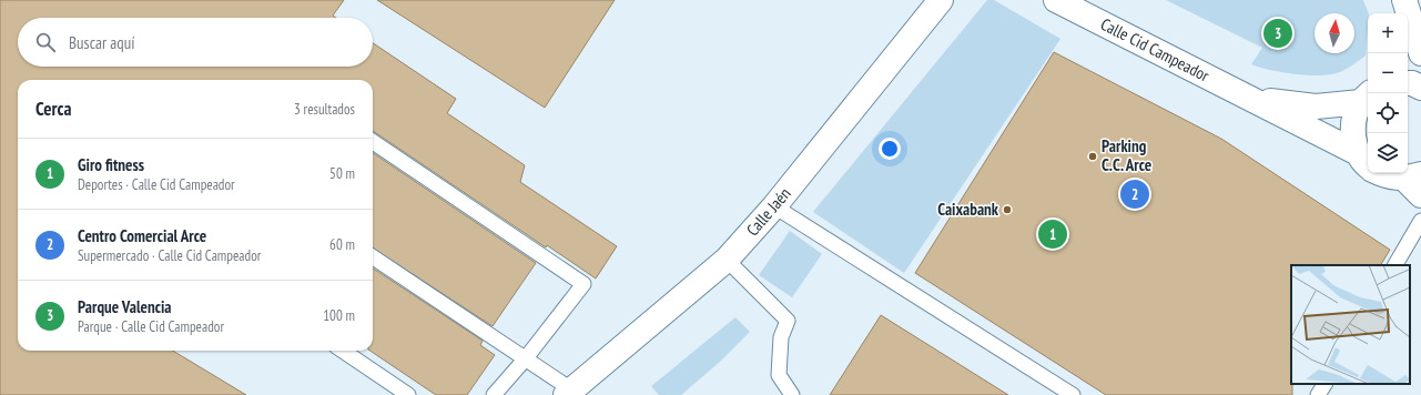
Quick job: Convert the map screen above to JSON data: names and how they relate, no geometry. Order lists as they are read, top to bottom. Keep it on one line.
{"streets":{"street":["Calle Cid Campeador","Calle Jaén"]},"places":["Parking C.C. Arce","Caixabank"],"north":"top","page":{"map_buttons":["+","−"],"pins":["3","2","1"],"search":"Buscar aquí","heading":["Cerca","3 resultados"],"list":[{"mark":"1","name":"Giro fitness","note":"Deportes · Calle Cid Campeador","value":"50 m"},{"mark":"2","name":"Centro Comercial Arce","note":"Supermercado · Calle Cid Campeador","value":"60 m"},{"mark":"3","name":"Parque Valencia","note":"Parque · Calle Cid Campeador","value":"100 m"}]}}
